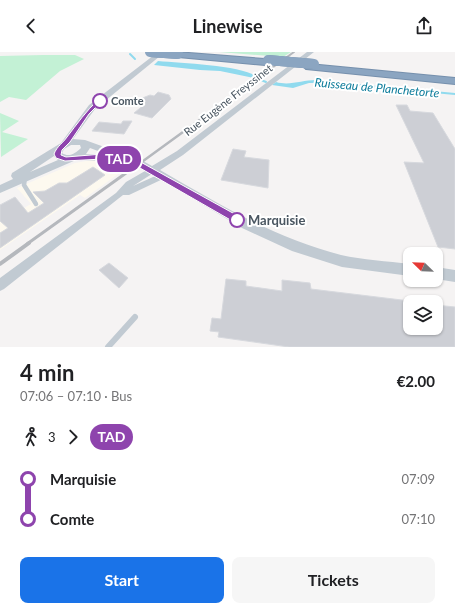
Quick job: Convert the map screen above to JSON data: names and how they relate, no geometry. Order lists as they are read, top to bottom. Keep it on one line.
{"streets":{"street":["Rue Eugène Freyssinet"]},"water":["Ruisseau de Planchetorte"],"places":["Comte","Marquisie"],"lines":["bus line TAD"],"north":"top left","page":{"header":"Linewise","on_map":"TAD","heading":["4 min","07:06 – 07:10 · Bus","€2.00"],"legs":["3","TAD"],"list":[{"name":"Marquisie","value":"07:09"},{"name":"Comte","value":"07:10"}],"buttons":["Start","Tickets"]}}
